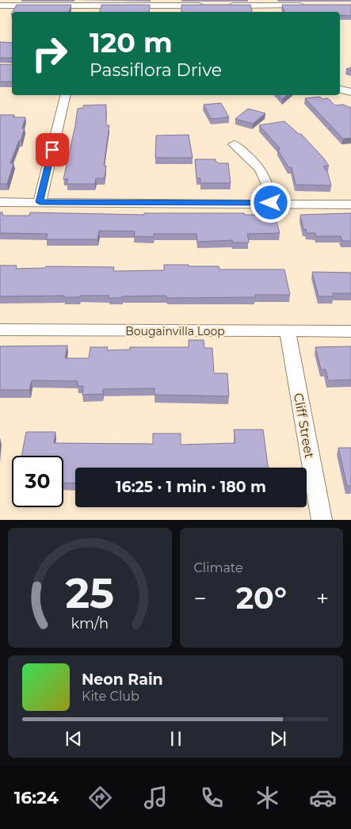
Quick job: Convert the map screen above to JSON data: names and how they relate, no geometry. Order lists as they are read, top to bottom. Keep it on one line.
{"streets":{"street":["Bougainvilla Loop","Cliff Street"]},"crossings":[["Bougainvilla Loop","Cliff Street"]],"page":{"turn":["120 m","Passiflora Drive"],"limit":"30","trip":"16:25 · 1 min · 180 m","tile":"Climate","heat":["−","20°","+"],"song":["Neon Rain","Kite Club"],"tabs":"16:24","gauge":["25","km/h"]}}
